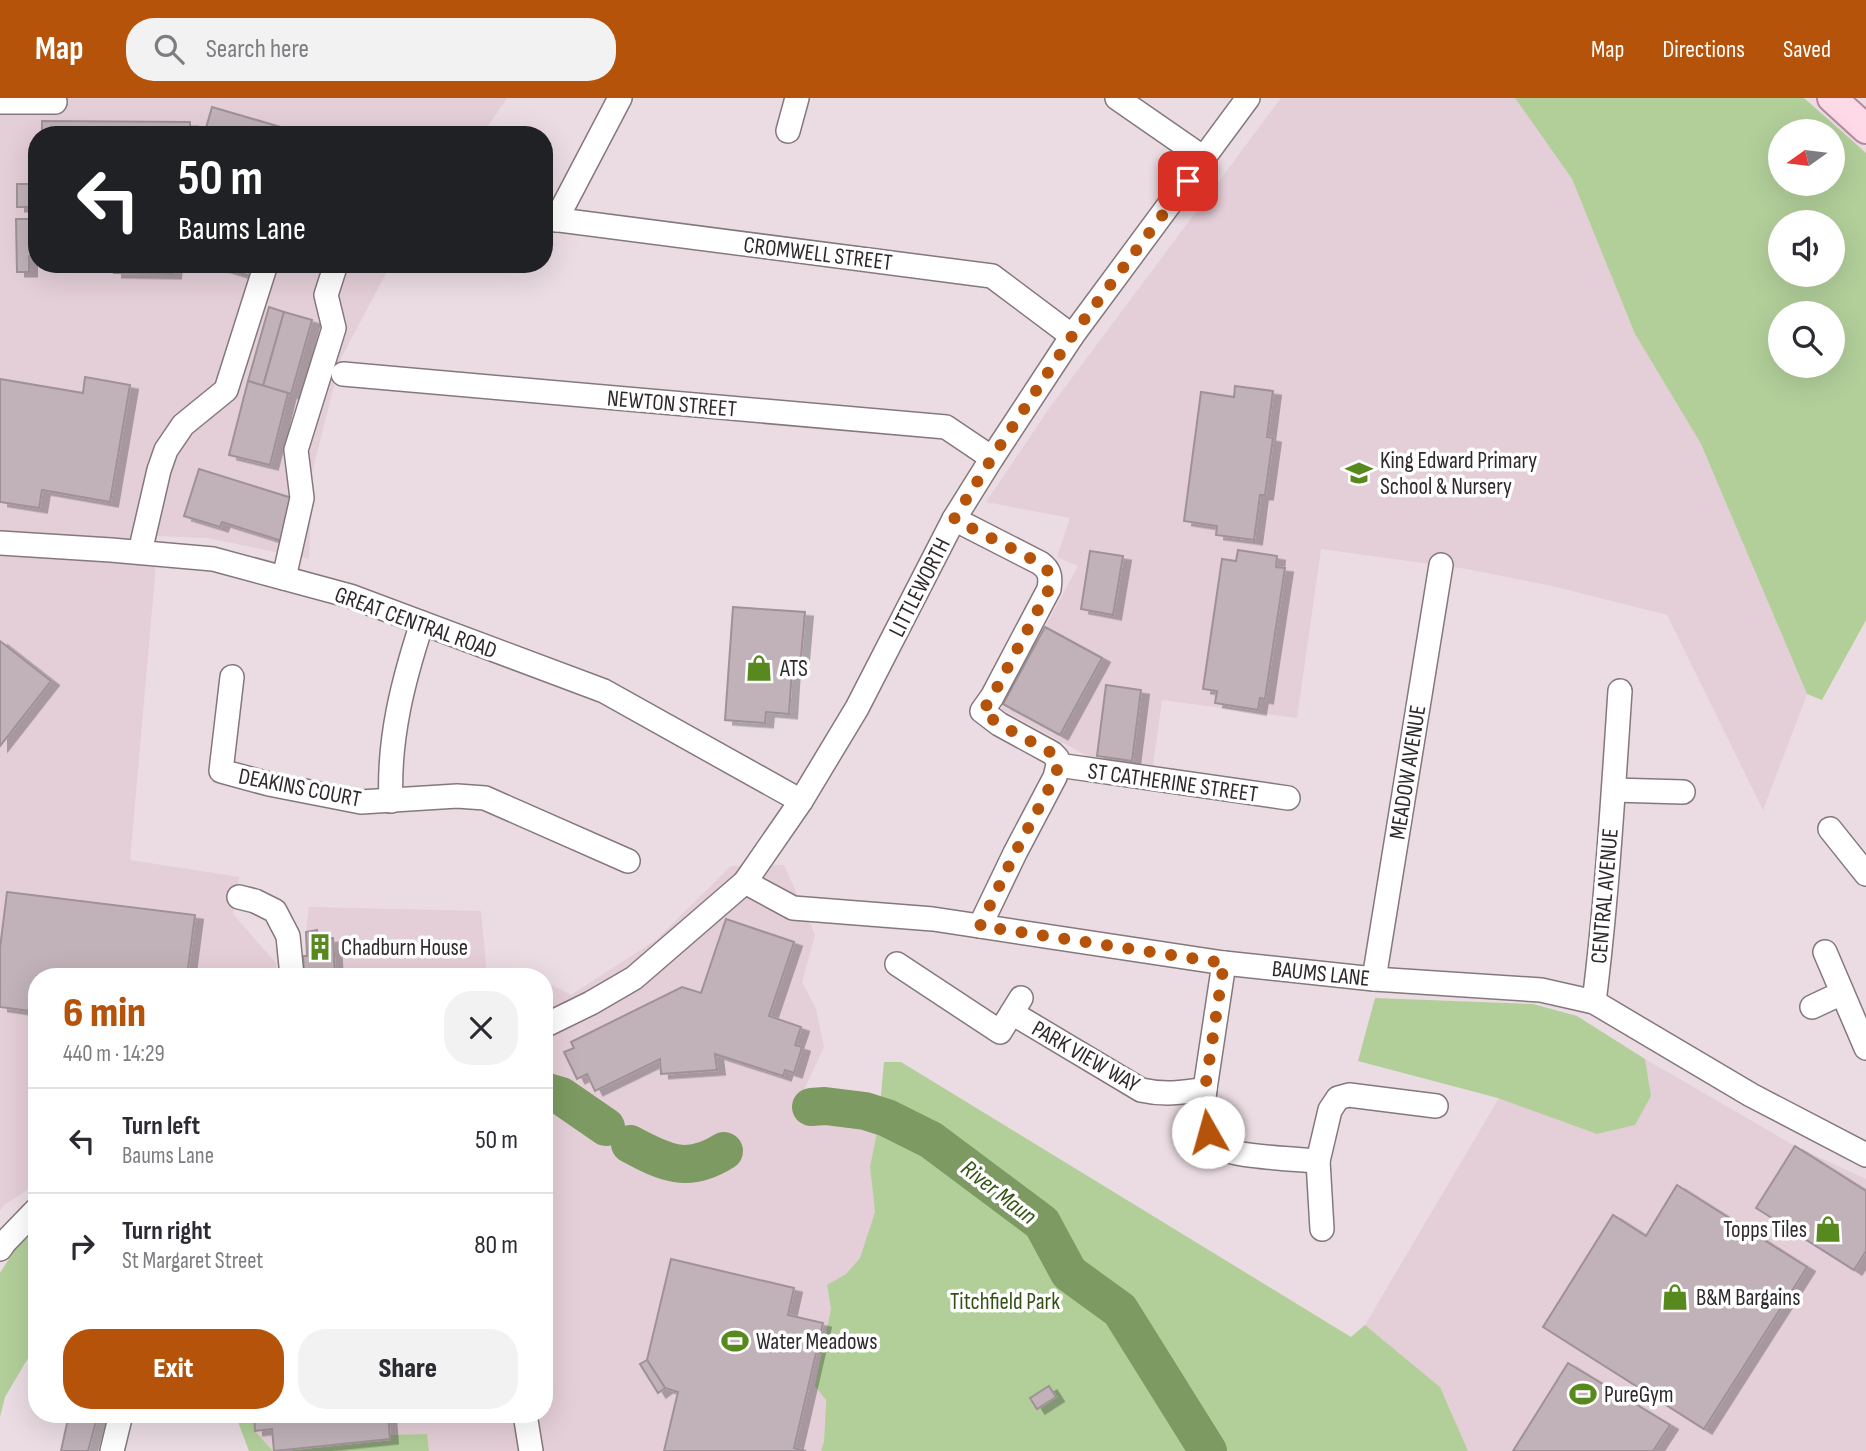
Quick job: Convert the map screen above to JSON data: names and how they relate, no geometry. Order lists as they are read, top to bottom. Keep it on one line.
{"streets":{"street":["CROMWELL STREET","NEWTON STREET","LITTLEWORTH","GREAT CENTRAL ROAD","MEADOW AVENUE","ST CATHERINE STREET","DEAKINS COURT","CENTRAL AVENUE","BAUMS LANE","PARK VIEW WAY"]},"crossings":[["CROMWELL STREET","LITTLEWORTH"],["NEWTON STREET","LITTLEWORTH"],["LITTLEWORTH","GREAT CENTRAL ROAD"],["LITTLEWORTH","BAUMS LANE"],["GREAT CENTRAL ROAD","DEAKINS COURT"],["MEADOW AVENUE","BAUMS LANE"],["CENTRAL AVENUE","BAUMS LANE"]],"water":["River Maun"],"parks":["Titchfield Park"],"places":{"school or university":["King Edward Primary School & Nursery"],"shop":["ATS","Topps Tiles","B&M Bargains"],"building":["Chadburn House"],"sports":["Water Meadows","PureGym"]},"north":"left","page":{"header":"Map","search":"Search here","nav":["Map","Directions","Saved"],"turn":["50 m","Baums Lane"],"heading":["6 min","440 m · 14:29"],"list":[{"name":"Turn left","note":"Baums Lane","value":"50 m"},{"name":"Turn right","note":"St Margaret Street","value":"80 m"}],"buttons":["Exit","Share"]}}
